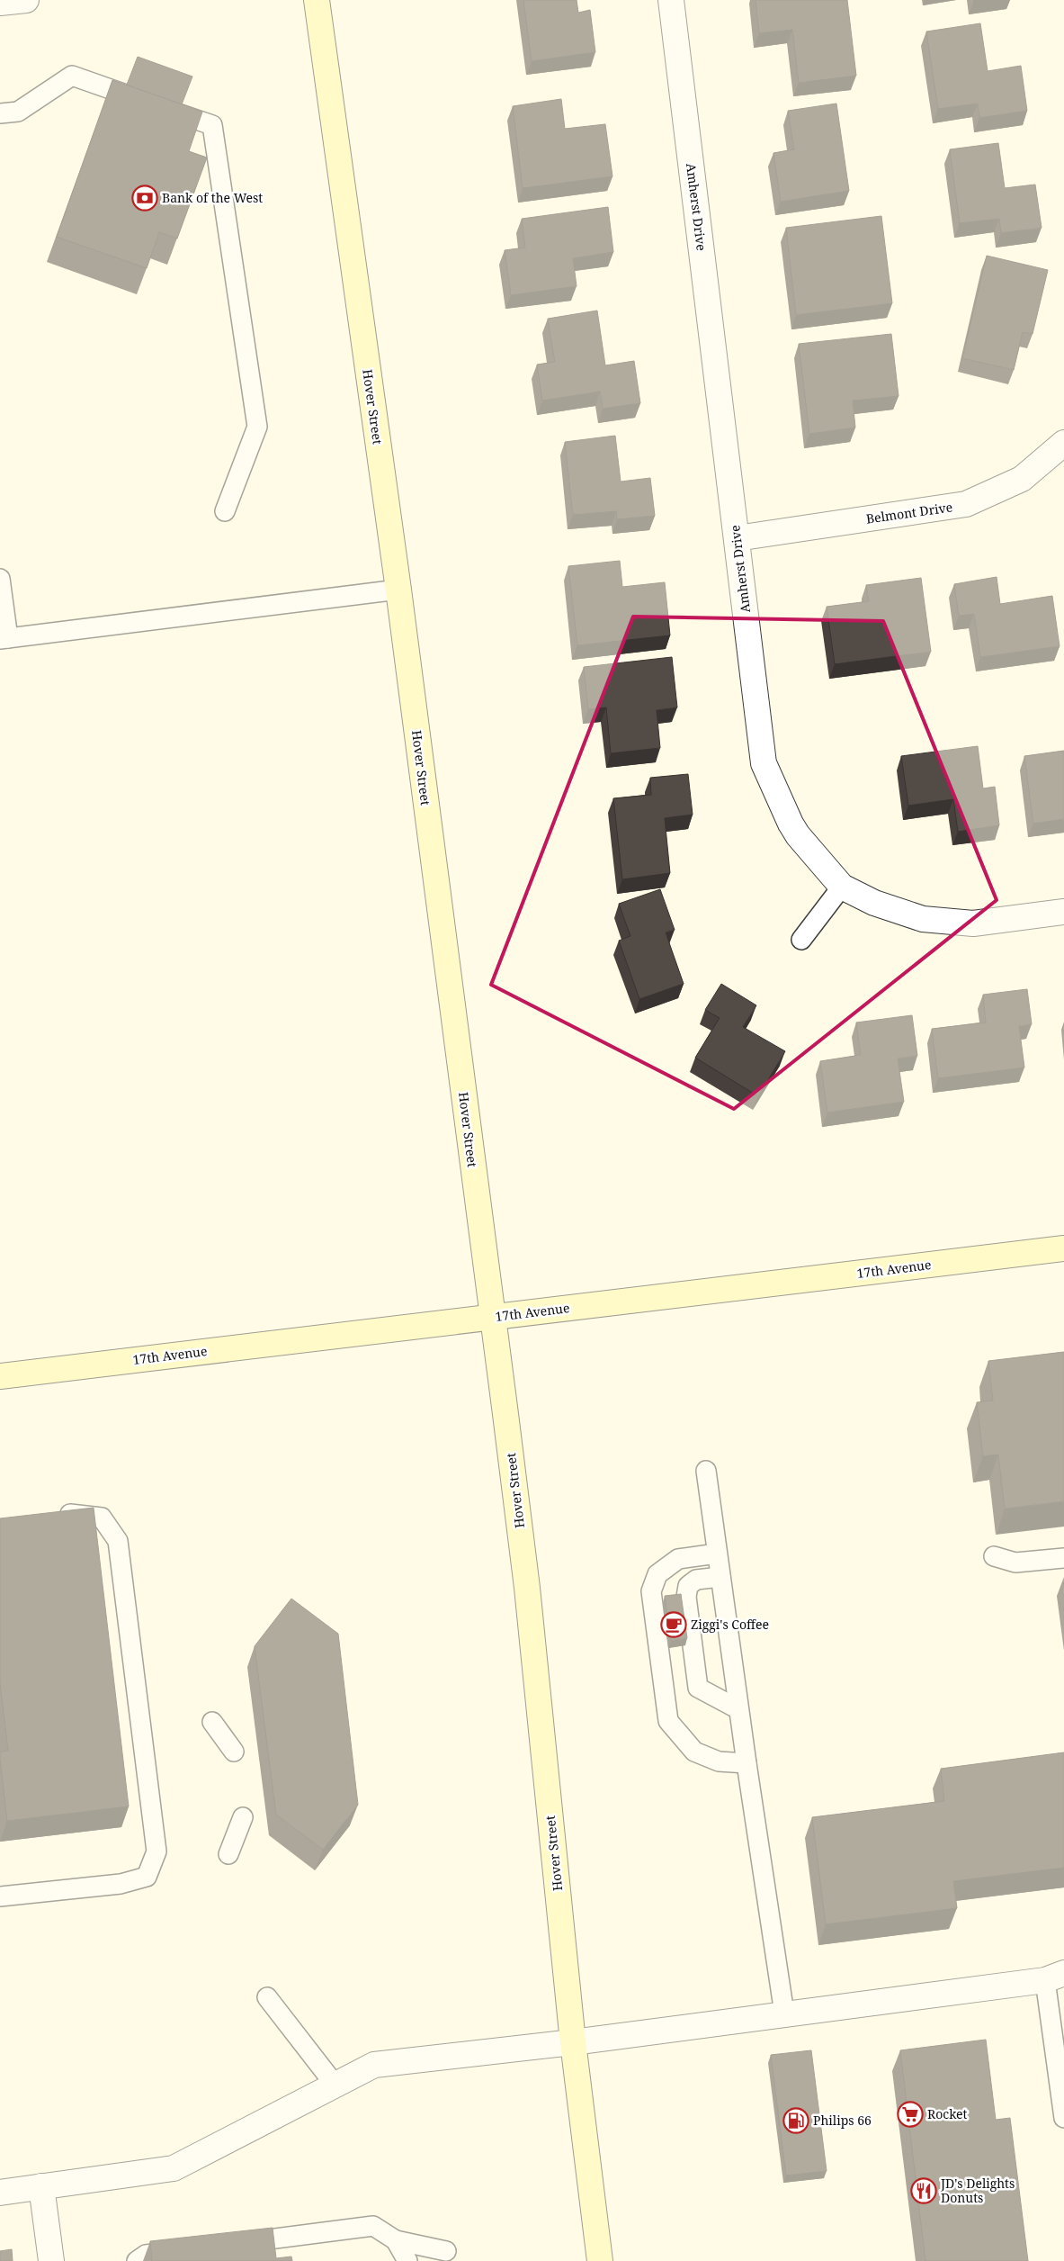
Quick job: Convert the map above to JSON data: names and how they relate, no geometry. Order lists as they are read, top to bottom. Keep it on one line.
{"streets":{"main road":["Hover Street","17th Avenue"],"street":["Amherst Drive","Belmont Drive"]},"crossings":[["Amherst Drive","Belmont Drive"],["Hover Street","17th Avenue"]],"places":{"bank":["Bank of the West"],"cafe":["Ziggi's Coffee"],"supermarket":["Rocket"],"fuel station":["Philips 66"],"restaurant":["JD's Delights Donuts"]}}
